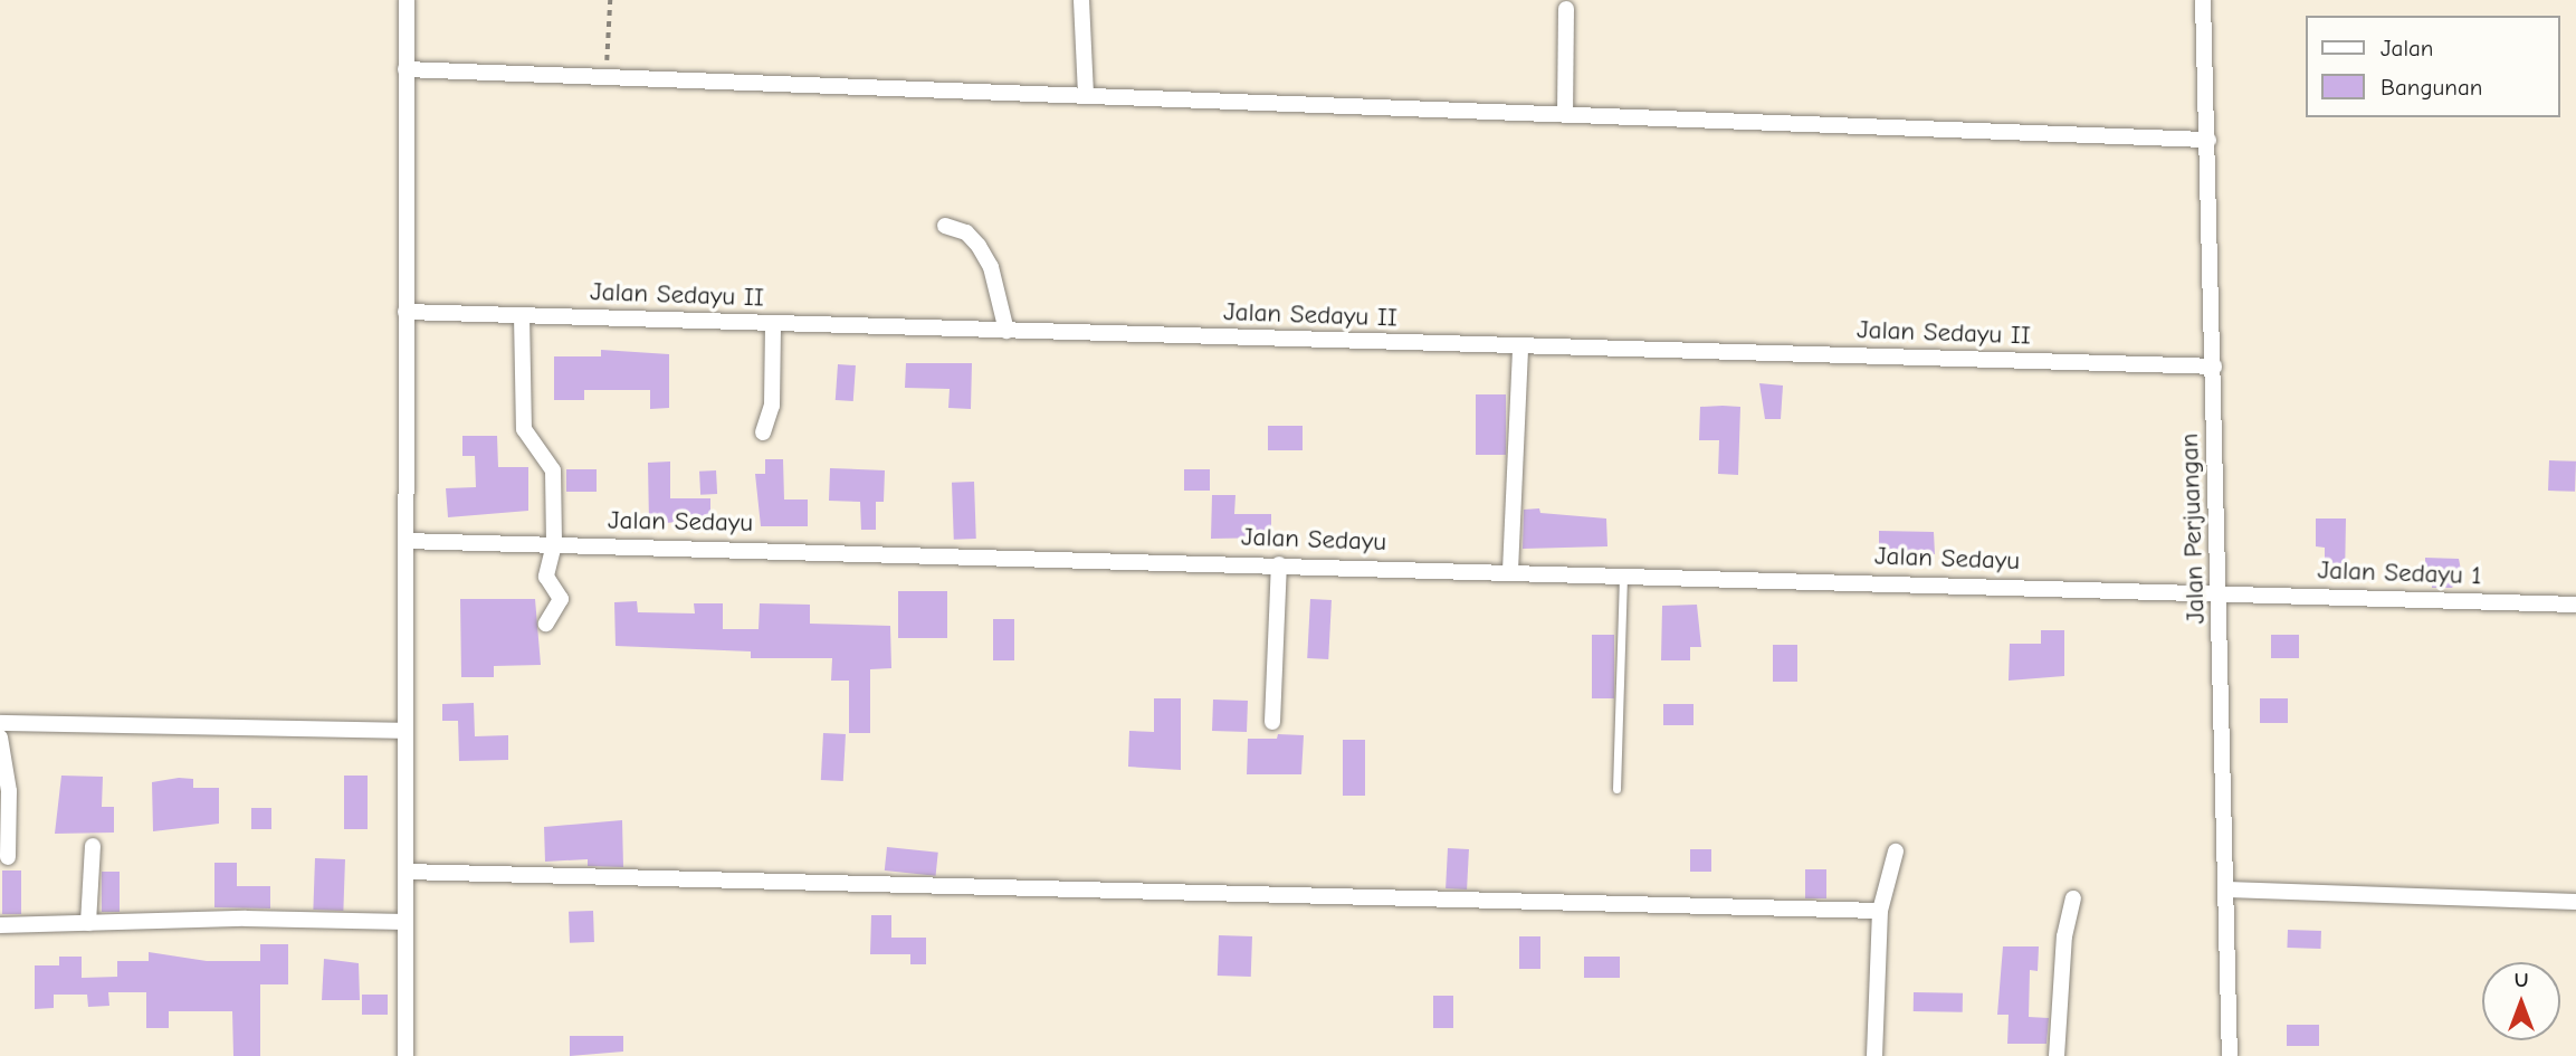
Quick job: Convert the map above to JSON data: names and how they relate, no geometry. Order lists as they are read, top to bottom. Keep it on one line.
{"streets":{"street":["Jalan Sedayu II","Jalan Sedayu","Jalan Perjuangan","Jalan Sedayu 1"]},"crossings":[["Jalan Sedayu II","Jalan Perjuangan"],["Jalan Sedayu","Jalan Perjuangan"],["Jalan Sedayu","Jalan Sedayu 1"],["Jalan Perjuangan","Jalan Sedayu 1"]],"legend":["Jalan","Bangunan"],"north":"top"}
